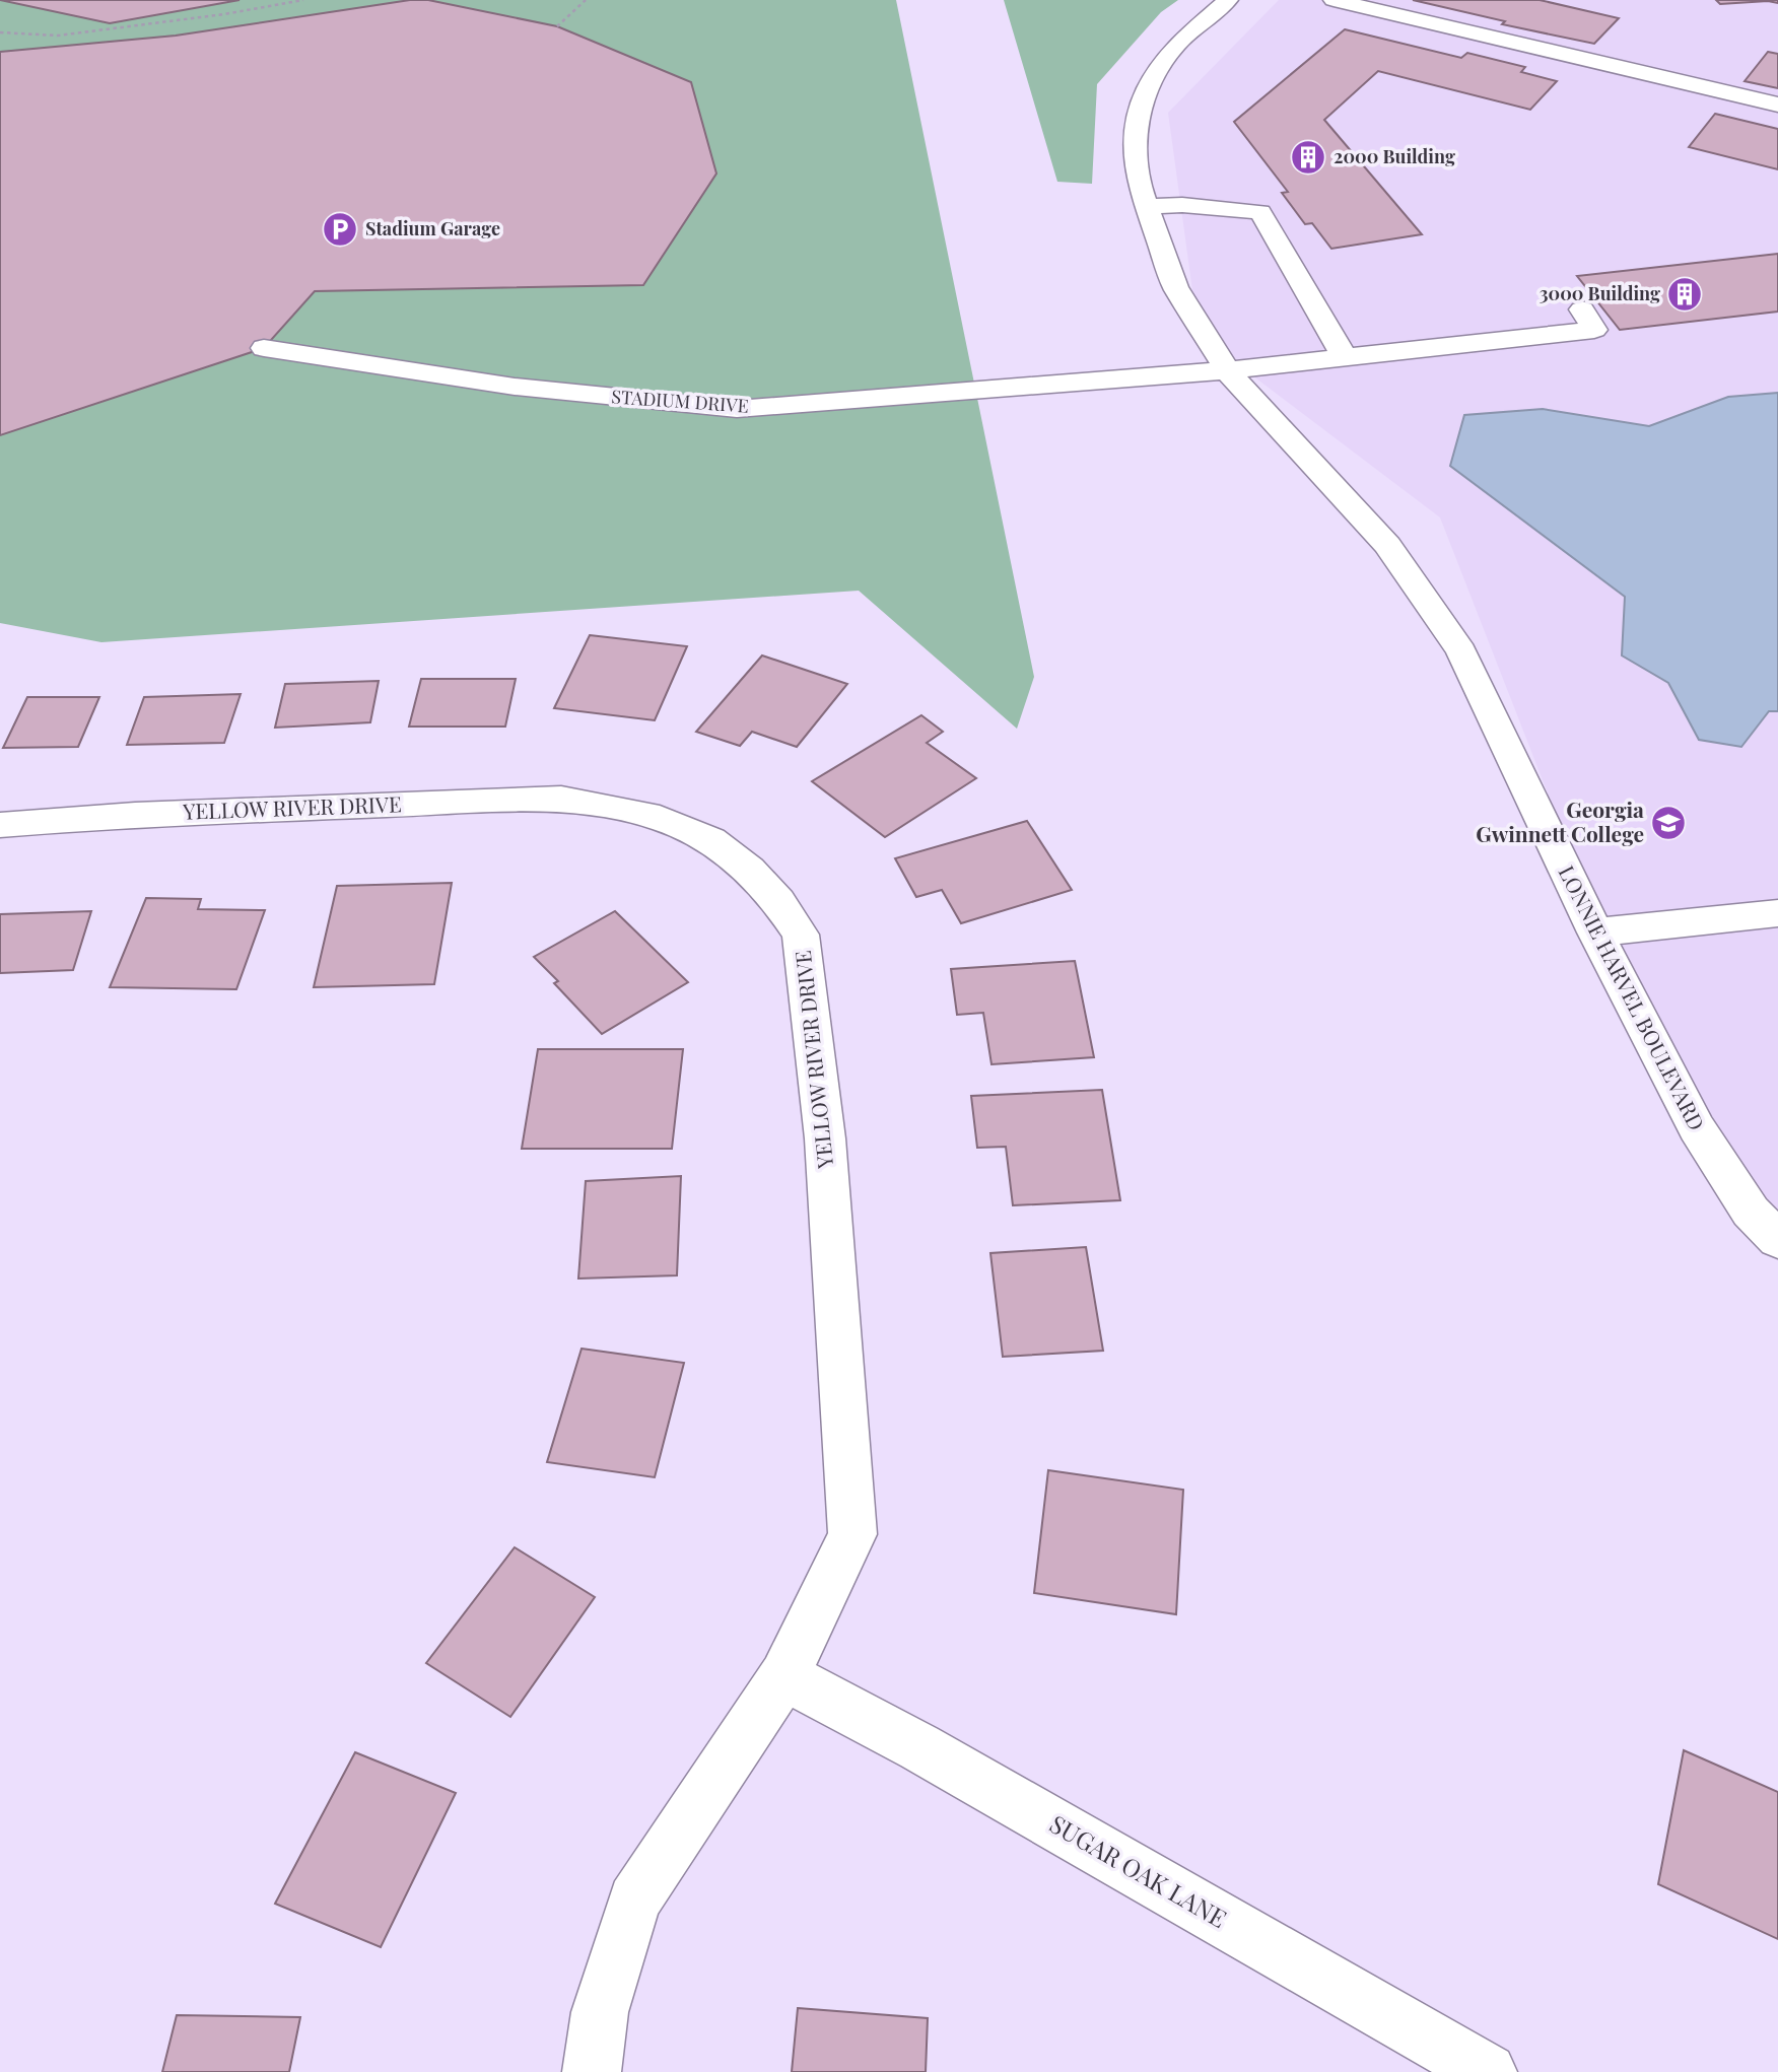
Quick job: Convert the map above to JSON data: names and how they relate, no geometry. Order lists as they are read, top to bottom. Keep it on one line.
{"streets":{"street":["STADIUM DRIVE","YELLOW RIVER DRIVE","LONNIE HARVEL BOULEVARD","SUGAR OAK LANE"]},"crossings":[["STADIUM DRIVE","LONNIE HARVEL BOULEVARD"],["YELLOW RIVER DRIVE","SUGAR OAK LANE"]],"places":{"building":["2000 Building","3000 Building"],"parking":["Stadium Garage"],"school or university":["Georgia Gwinnett College"]}}
